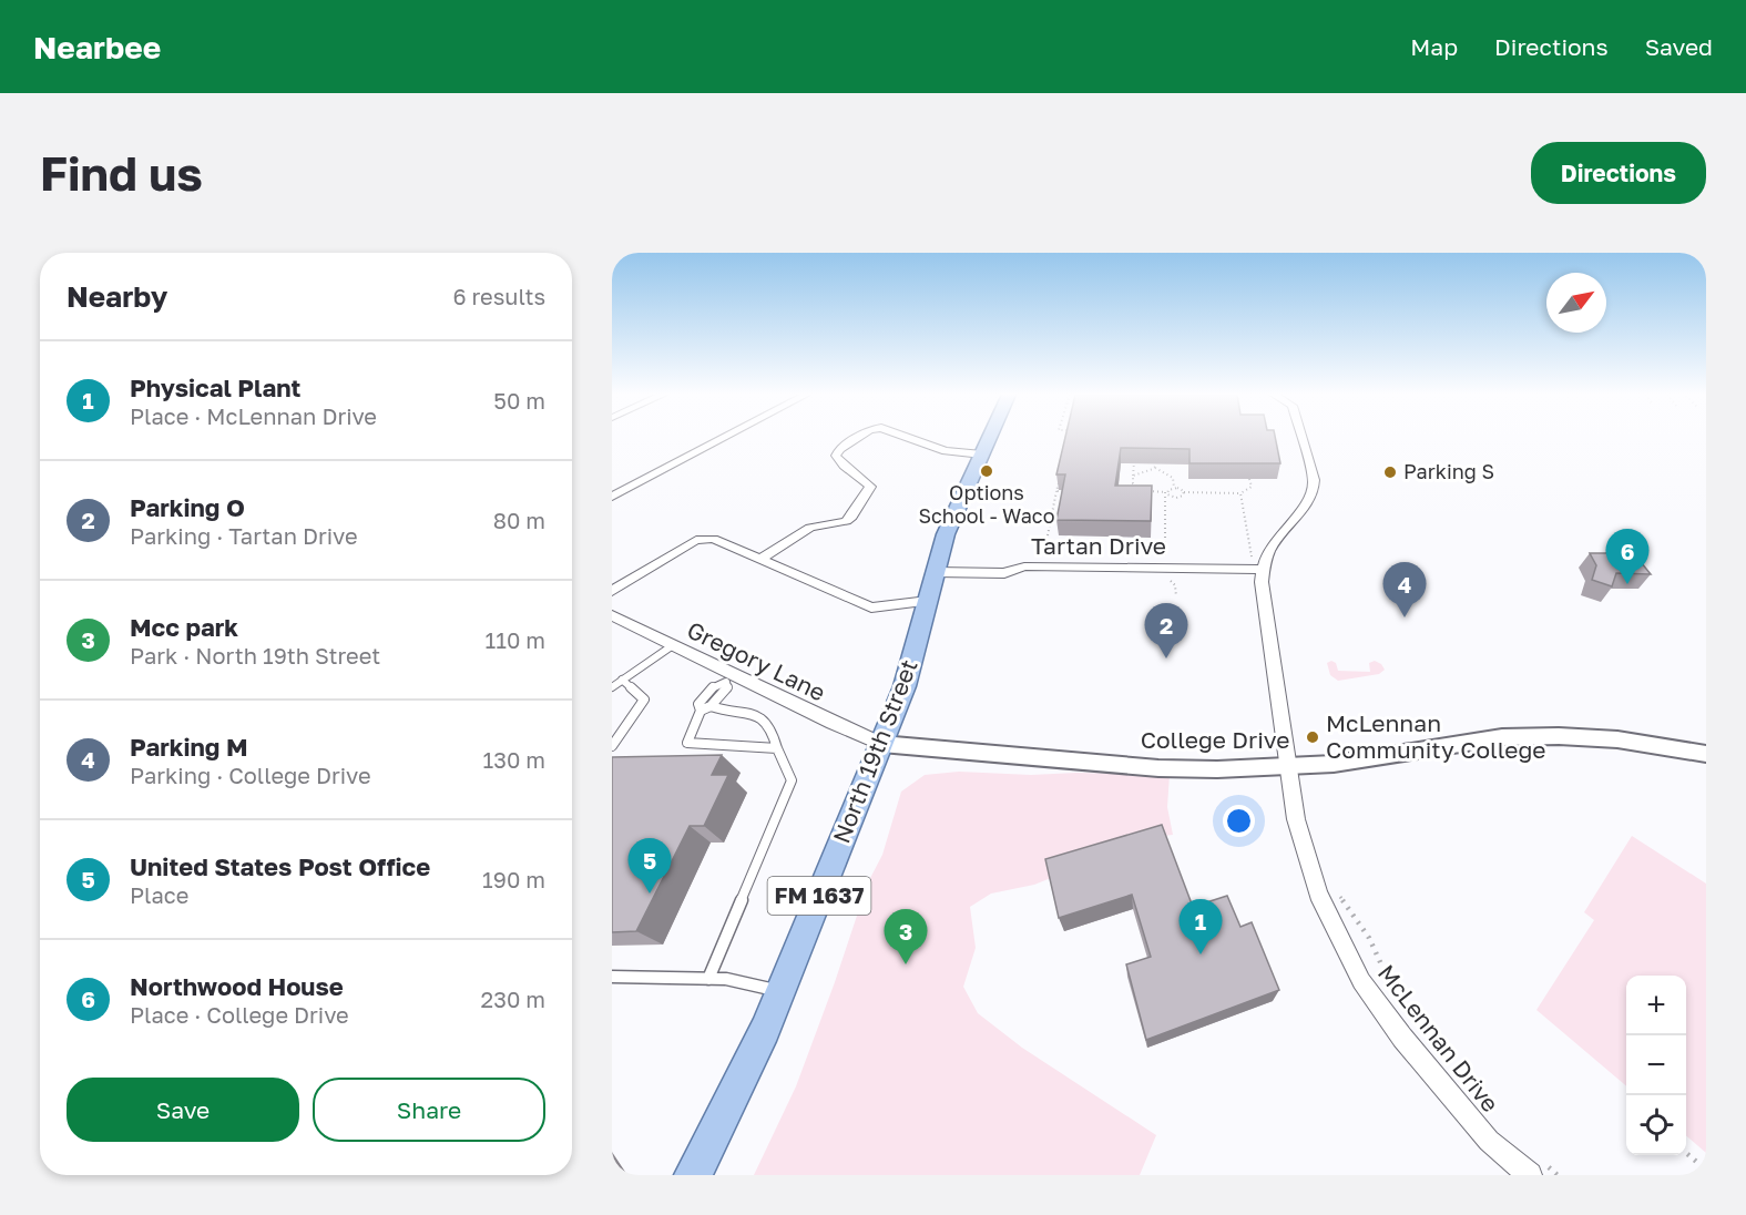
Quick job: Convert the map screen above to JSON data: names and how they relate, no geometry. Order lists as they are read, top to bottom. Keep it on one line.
{"streets":{"main road":["North 19th Street","FM 1637"],"street":["Tartan Drive","Gregory Lane","College Drive","McLennan Drive"]},"crossings":[["Tartan Drive","North 19th Street"],["Tartan Drive","McLennan Drive"],["Gregory Lane","College Drive"],["Gregory Lane","North 19th Street"],["College Drive","North 19th Street"],["College Drive","McLennan Drive"]],"places":["Options School - Waco","Parking S","McLennan Community College"],"north":"top right","page":{"header":"Nearbee","nav":["Map","Directions","Saved"],"buttons":["Directions",["Save","Share"]],"title":"Find us","heading":["Nearby","6 results"],"list":[{"mark":"1","name":"Physical Plant","note":"Place · McLennan Drive","value":"50 m"},{"mark":"2","name":"Parking O","note":"Parking · Tartan Drive","value":"80 m"},{"mark":"3","name":"Mcc park","note":"Park · North 19th Street","value":"110 m"},{"mark":"4","name":"Parking M","note":"Parking · College Drive","value":"130 m"},{"mark":"5","name":"United States Post Office","note":"Place","value":"190 m"},{"mark":"6","name":"Northwood House","note":"Place · College Drive","value":"230 m"}],"pins":["6","4","2","5","1","3"],"map_buttons":["+","−"]}}
